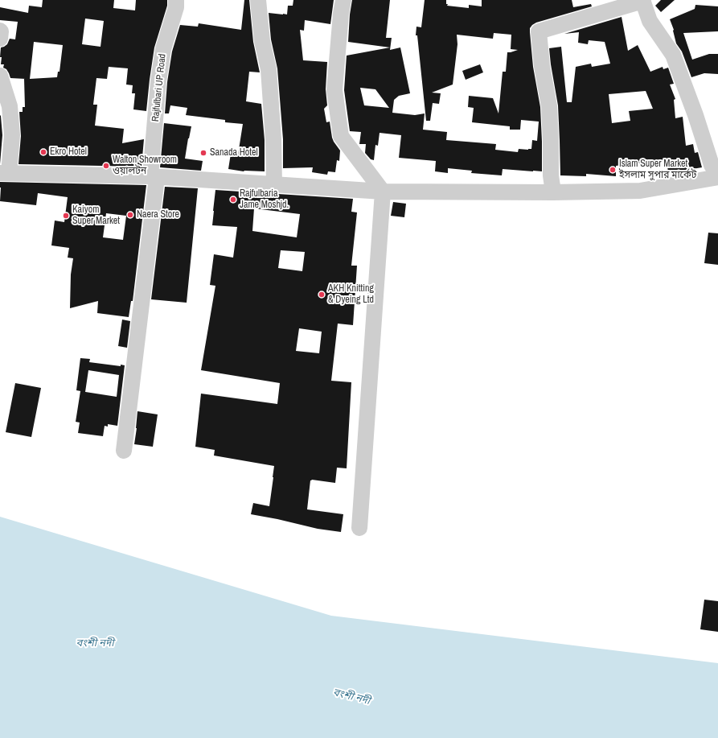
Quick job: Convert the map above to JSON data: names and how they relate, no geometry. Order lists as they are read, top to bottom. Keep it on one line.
{"streets":{"street":["Rajfulbari UP Road"]},"water":["বংশী নদী"],"places":["Ekro Hotel","Sanada Hotel","Walton Showroom ওয়ালটন","Islam Super Market ইসলাম সুপার মার্কেট","Rajfulbaria Jame Moshjd.","Naera Store","Kaiyom Super Market","AKH Knitting & Dyeing Ltd"]}
